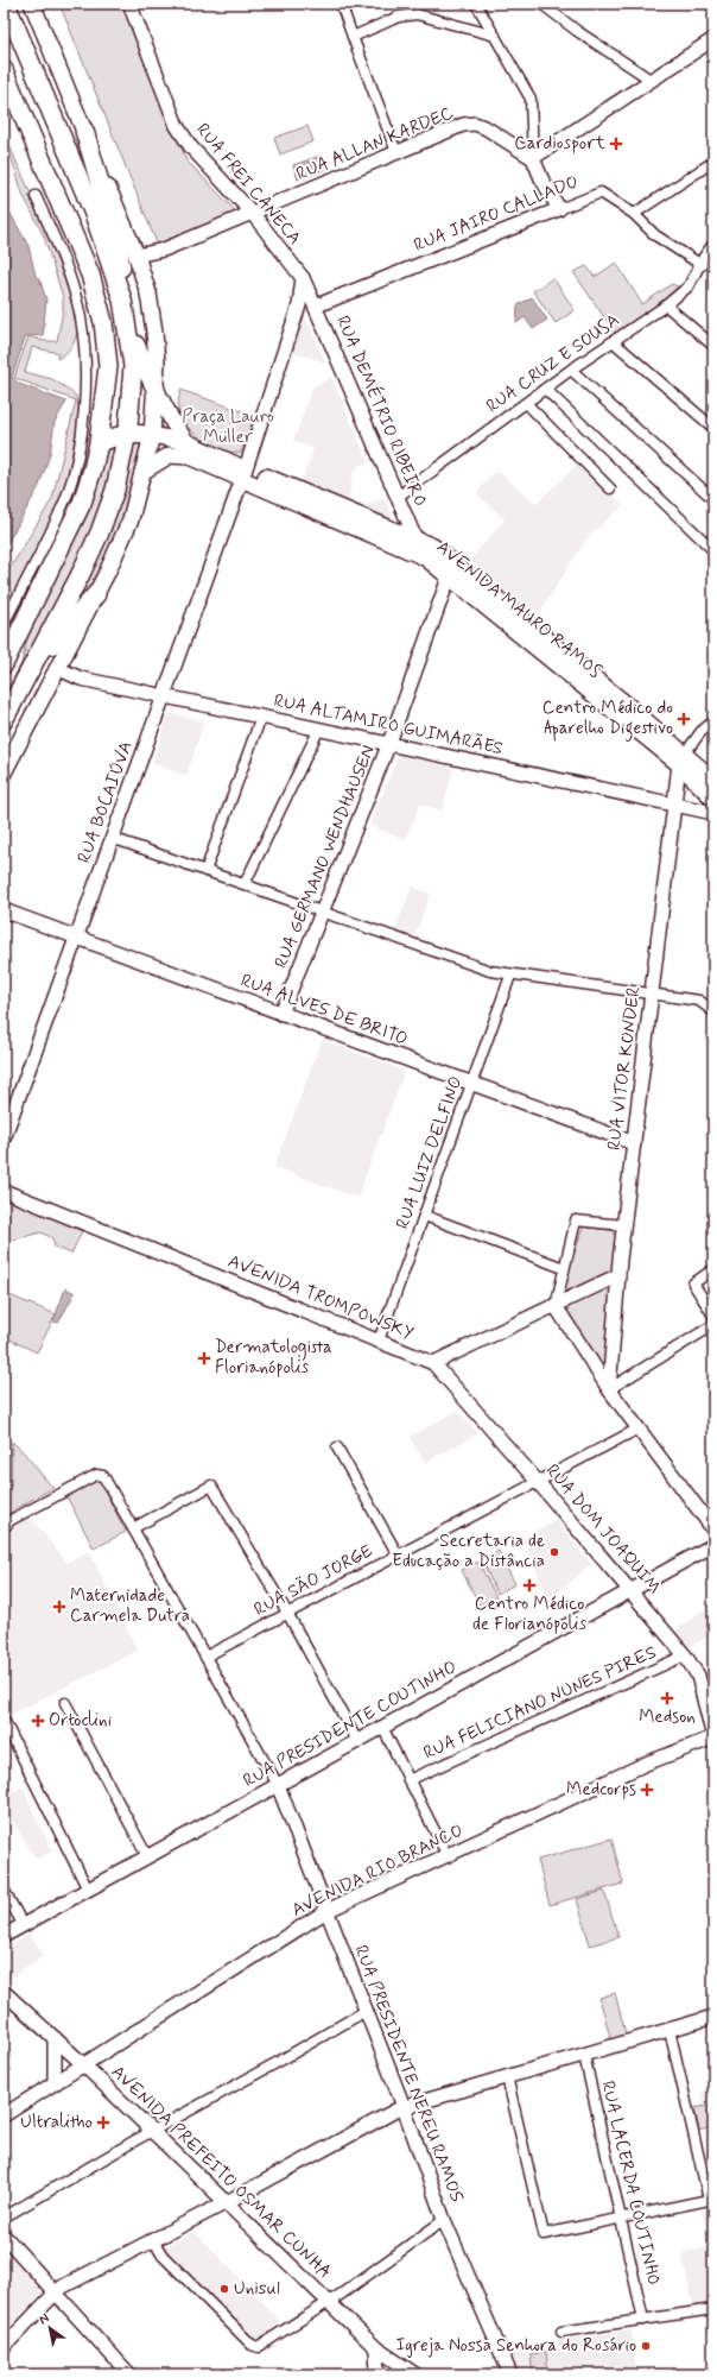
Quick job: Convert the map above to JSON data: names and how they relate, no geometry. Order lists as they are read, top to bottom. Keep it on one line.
{"streets":{"main road":["AVENIDA MAURO RAMOS"],"street":["RUA ALLAN KARDEC","RUA FREI CANECA","RUA JAIRO CALLADO","RUA CRUZ E SOUSA","RUA DEMÉTRIO RIBEIRO","RUA ALTAMIRO GUIMARÃES","RUA BOCAIÚVA","RUA GERMANO WENDHAUSEN","RUA ALVES DE BRITO","RUA VITOR KONDER","RUA LUIZ DELFINO","AVENIDA TROMPOWSKY","RUA DOM JOAQUIM","RUA SÃO JORGE","RUA FELICIANO NUNES PIRES","RUA PRESIDENTE COUTINHO","AVENIDA RIO BRANCO","RUA PRESIDENTE NEREU RAMOS","AVENIDA PREFEITO OSMAR CUNHA","RUA LACERDA COUTINHO"]},"crossings":[["RUA ALLAN KARDEC","RUA FREI CANECA"],["RUA FREI CANECA","RUA DEMÉTRIO RIBEIRO"],["RUA FREI CANECA","RUA BOCAIÚVA"],["RUA JAIRO CALLADO","RUA CRUZ E SOUSA"],["RUA JAIRO CALLADO","RUA DEMÉTRIO RIBEIRO"],["RUA CRUZ E SOUSA","RUA DEMÉTRIO RIBEIRO"],["RUA DEMÉTRIO RIBEIRO","AVENIDA MAURO RAMOS"],["RUA DEMÉTRIO RIBEIRO","RUA BOCAIÚVA"],["AVENIDA MAURO RAMOS","RUA BOCAIÚVA"],["AVENIDA MAURO RAMOS","RUA GERMANO WENDHAUSEN"],["AVENIDA MAURO RAMOS","RUA VITOR KONDER"],["RUA ALTAMIRO GUIMARÃES","RUA BOCAIÚVA"],["RUA ALTAMIRO GUIMARÃES","RUA GERMANO WENDHAUSEN"],["RUA ALTAMIRO GUIMARÃES","RUA VITOR KONDER"],["RUA BOCAIÚVA","RUA ALVES DE BRITO"],["RUA GERMANO WENDHAUSEN","RUA ALVES DE BRITO"],["RUA ALVES DE BRITO","RUA VITOR KONDER"],["RUA ALVES DE BRITO","RUA LUIZ DELFINO"],["RUA LUIZ DELFINO","AVENIDA TROMPOWSKY"],["AVENIDA TROMPOWSKY","RUA DOM JOAQUIM"],["RUA DOM JOAQUIM","RUA SÃO JORGE"],["RUA DOM JOAQUIM","RUA FELICIANO NUNES PIRES"],["RUA DOM JOAQUIM","RUA PRESIDENTE COUTINHO"],["RUA DOM JOAQUIM","AVENIDA RIO BRANCO"],["RUA PRESIDENTE COUTINHO","RUA PRESIDENTE NEREU RAMOS"],["AVENIDA RIO BRANCO","RUA PRESIDENTE NEREU RAMOS"],["AVENIDA RIO BRANCO","AVENIDA PREFEITO OSMAR CUNHA"]],"parks":["Praça Lauro Müller"],"places":{"health":["Cardiosport","Centro Médico do Aparelho Digestivo","Dermatologista Florianópolis","Centro Médico de Florianópolis","Maternidade Carmela Dutra","Medson","Ortoclini","Medcorps","Ultralitho"],"other":["Secretaria de Educação a Distância","Unisul","Igreja Nossa Senhora do Rosário"]},"north":"top left"}
